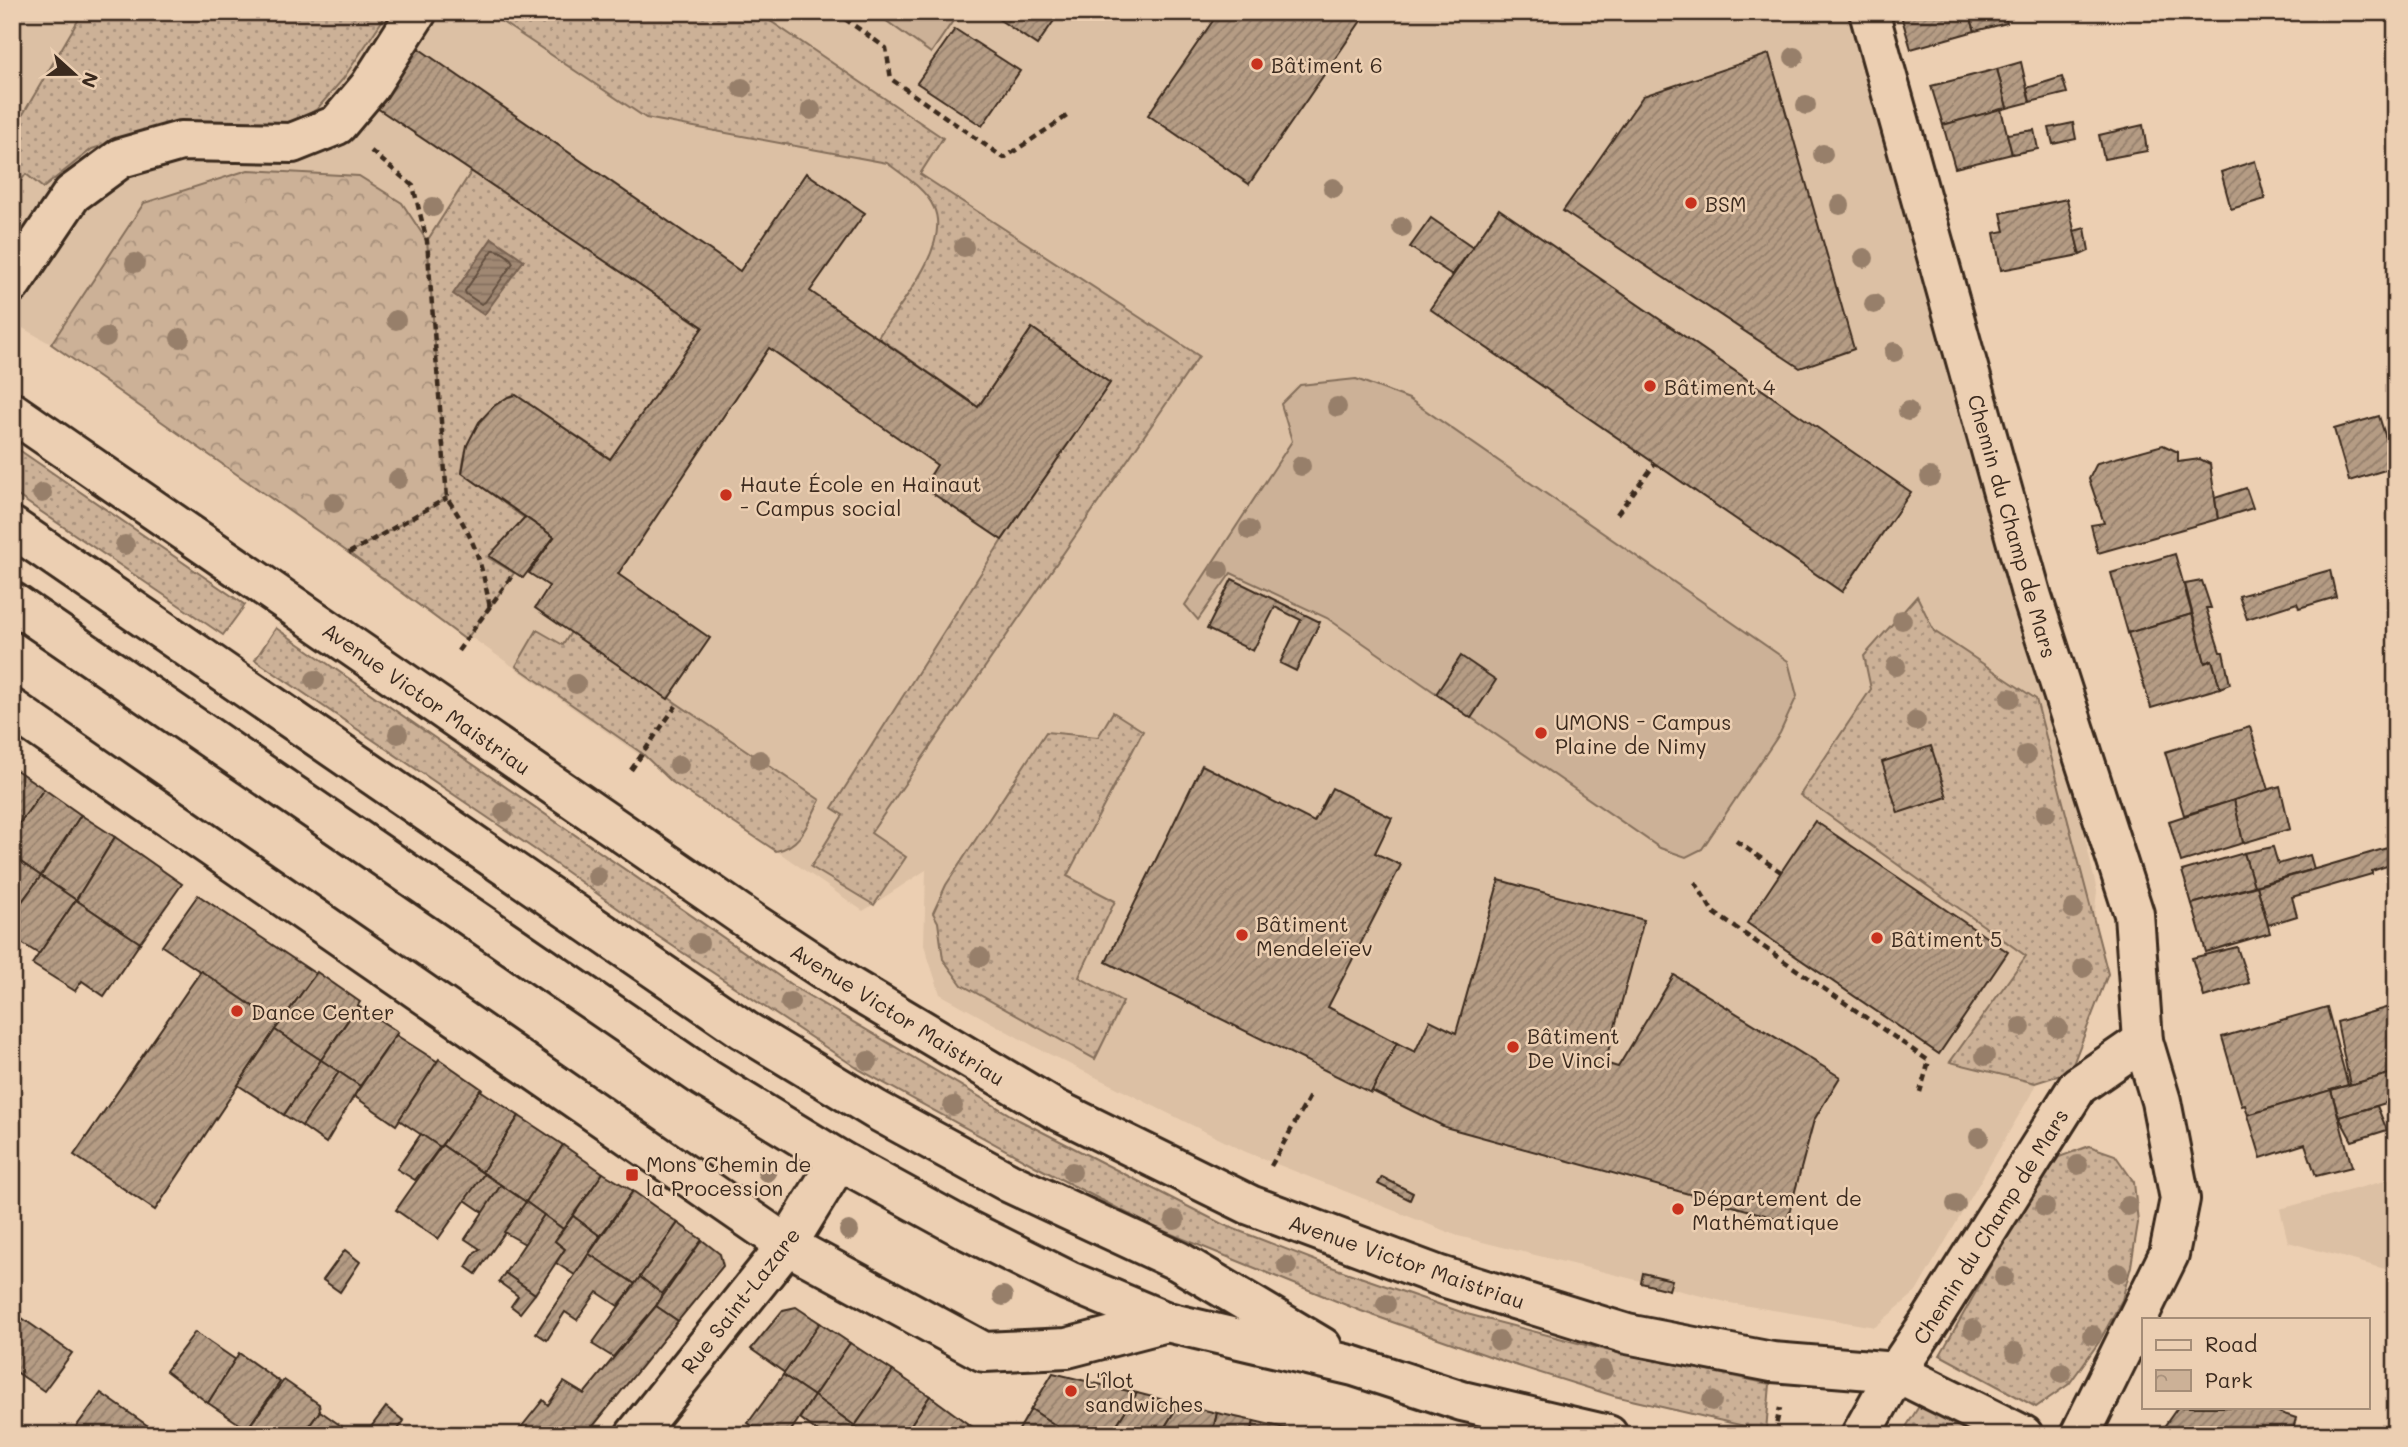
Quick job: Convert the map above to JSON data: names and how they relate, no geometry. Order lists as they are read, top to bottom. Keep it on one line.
{"streets":{"street":["Chemin du Champ de Mars","Avenue Victor Maistriau","Rue Saint-Lazare"]},"crossings":[["Chemin du Champ de Mars","Avenue Victor Maistriau"]],"places":{"other":["Bâtiment 6","BSM","Bâtiment 4","Haute École en Hainaut - Campus social","UMONS - Campus Plaine de Nimy","Bâtiment Mendeleïev","Bâtiment 5","Dance Center","Bâtiment De Vinci","Département de Mathématique","L'îlot sandwiches"],"transit":["Mons Chemin de la Procession"]},"legend":["Road","Park"],"north":"right"}
